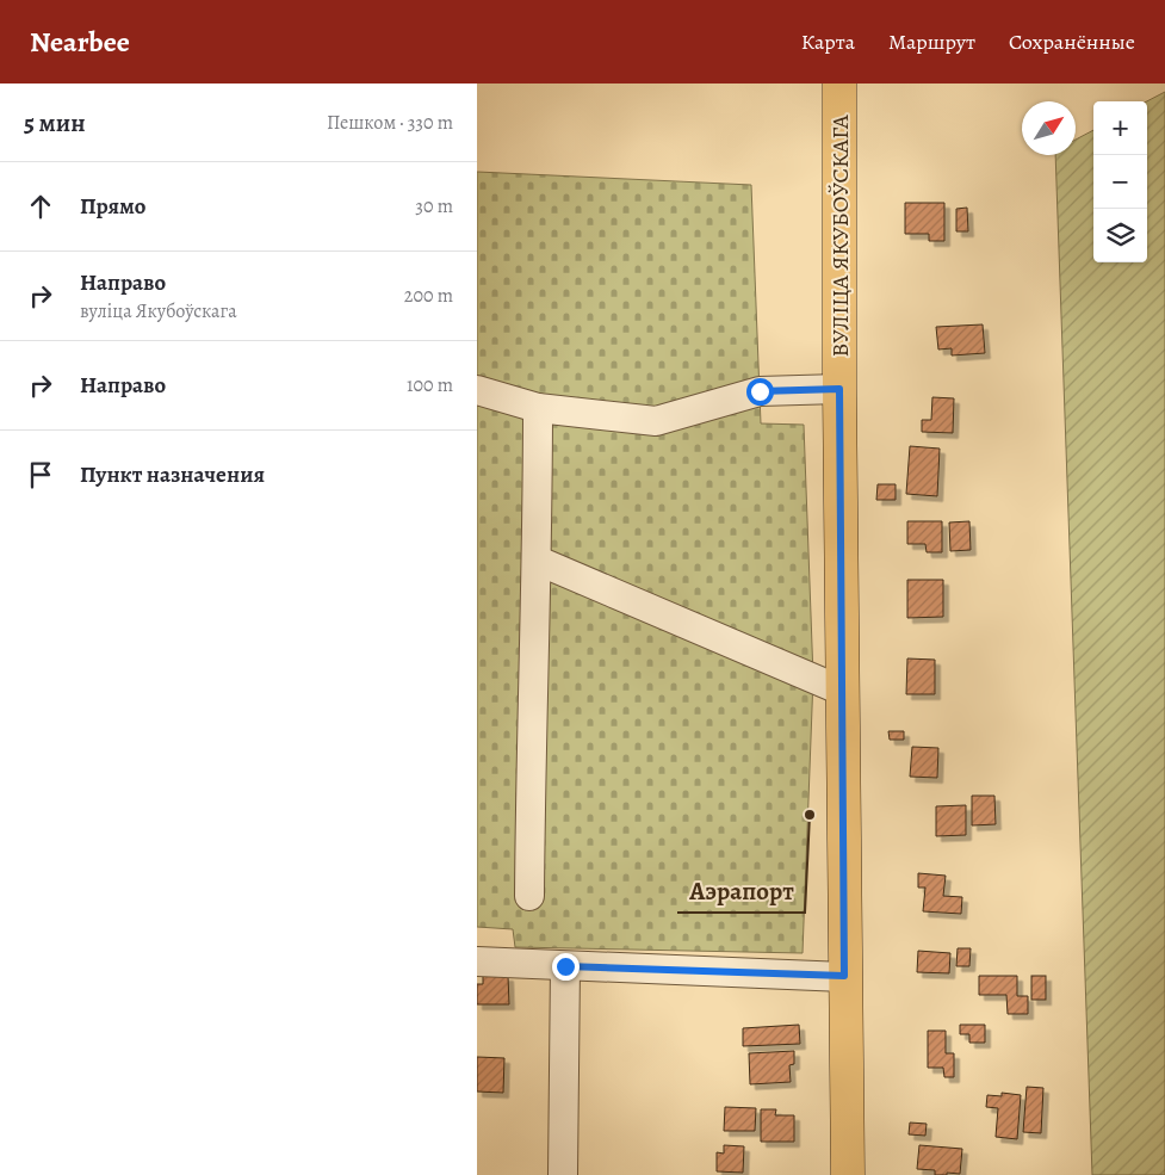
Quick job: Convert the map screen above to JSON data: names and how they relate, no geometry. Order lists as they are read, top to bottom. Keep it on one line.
{"streets":{"main road":["ВУЛІЦА ЯКУБОЎСКАГА"]},"places":["Аэрапорт"],"north":"top right","page":{"header":"Nearbee","nav":["Карта","Маршрут","Сохранённые"],"heading":["5 мин","Пешком · 330 m"],"map_buttons":["+","−"],"list":[["Прямо","30 m"],["Направо","вуліца Якубоўскага","200 m"],["Направо","100 m"],"Пункт назначения"]}}
